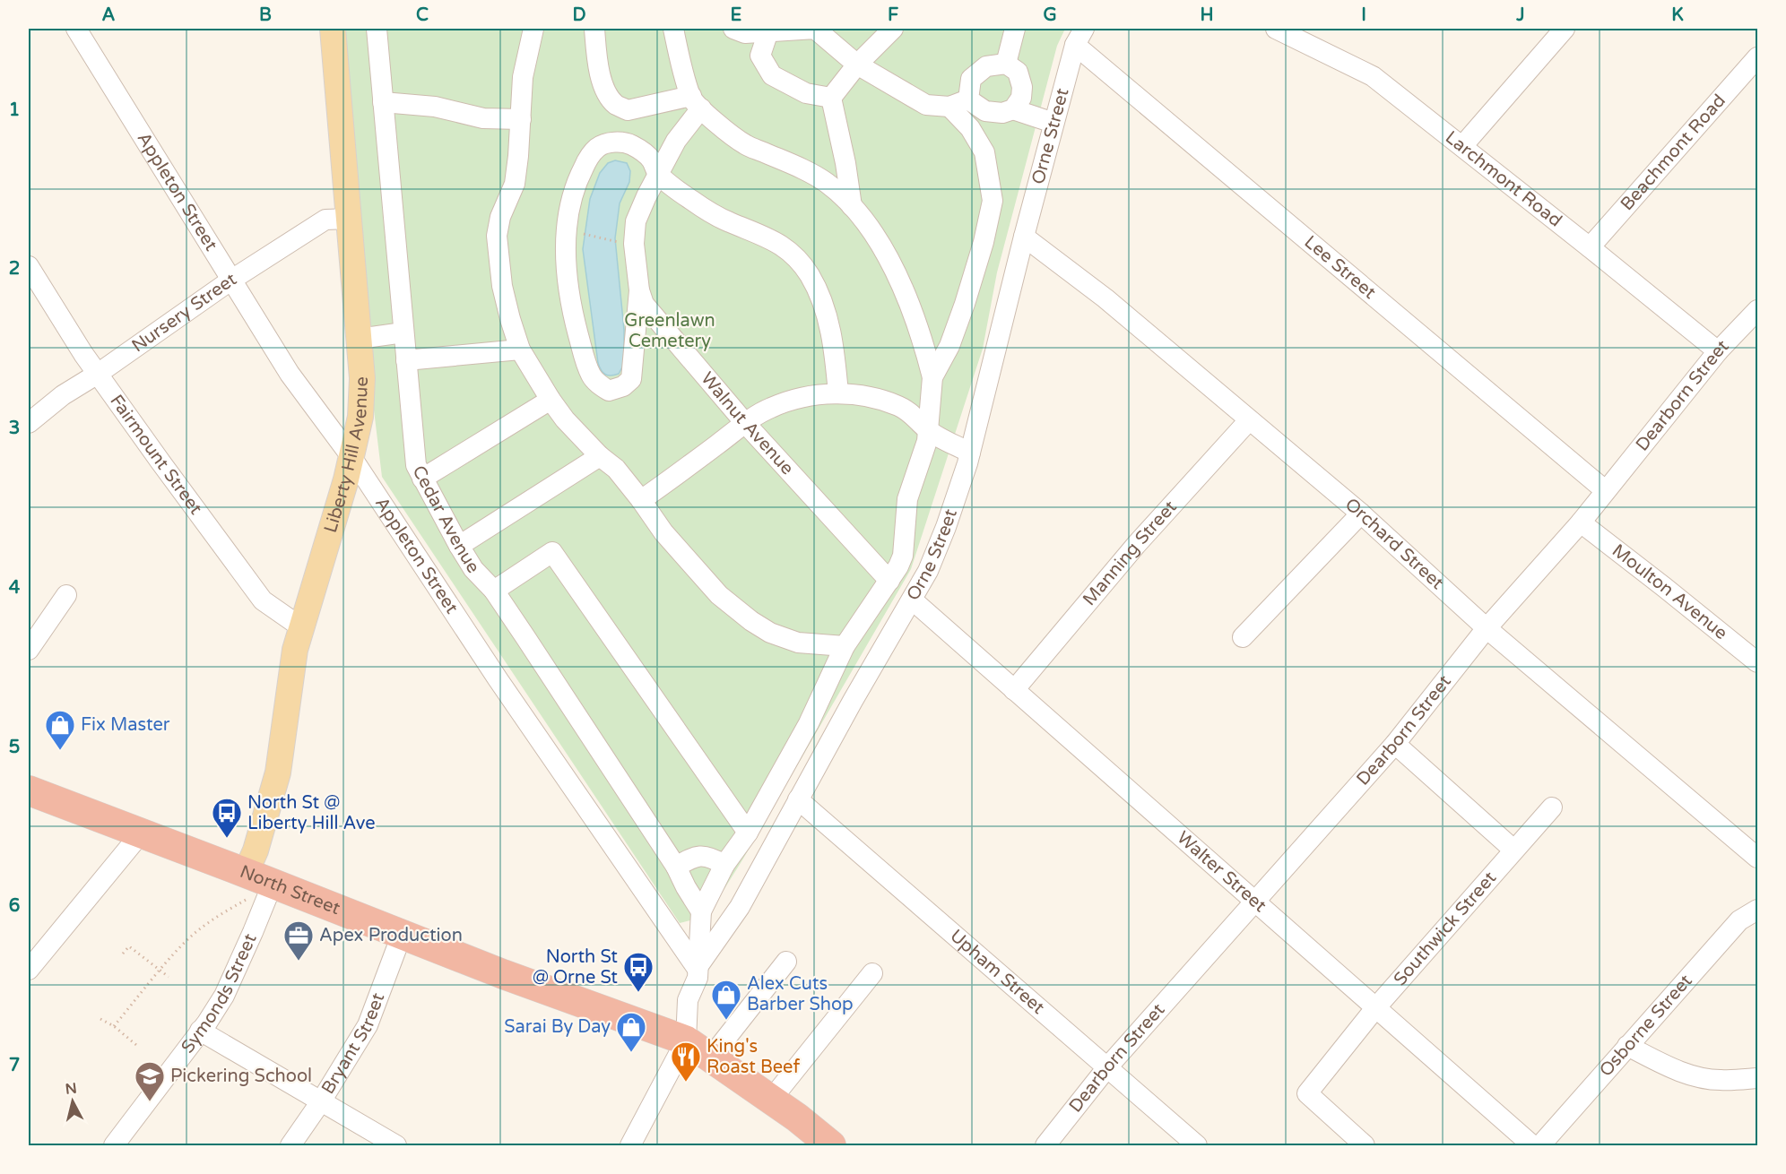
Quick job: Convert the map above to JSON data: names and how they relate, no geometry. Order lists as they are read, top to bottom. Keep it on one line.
{"streets":{"highway":["North Street"],"main road":["Liberty Hill Avenue"],"street":["Orne Street","Beachmont Road","Larchmont Road","Appleton Street","Lee Street","Nursery Street","Dearborn Street","Walnut Avenue","Fairmount Street","Cedar Avenue","Orchard Street","Manning Street","Moulton Avenue","Walter Street","Southwick Street","Upham Street","Symonds Street","Osborne Street","Bryant Street"]},"crossings":[["Orne Street","Appleton Street"],["Orne Street","Lee Street"],["Orne Street","Orchard Street"],["Orne Street","Walter Street"],["Orne Street","North Street"],["Orne Street","Upham Street"],["Beachmont Road","Larchmont Road"],["Larchmont Road","Dearborn Street"],["Appleton Street","Nursery Street"],["Appleton Street","Liberty Hill Avenue"],["Lee Street","Dearborn Street"],["Nursery Street","Fairmount Street"],["Nursery Street","Liberty Hill Avenue"],["Dearborn Street","Orchard Street"],["Dearborn Street","Moulton Avenue"],["Dearborn Street","Walter Street"],["Dearborn Street","Upham Street"],["Fairmount Street","Liberty Hill Avenue"],["Liberty Hill Avenue","North Street"],["Liberty Hill Avenue","Symonds Street"],["Orchard Street","Manning Street"],["Manning Street","Walter Street"],["Walter Street","Southwick Street"],["North Street","Symonds Street"],["North Street","Bryant Street"]],"parks":["Greenlawn Cemetery"],"places":{"shop":["Fix Master","Alex Cuts Barber Shop","Sarai By Day"],"bus stop":["North St @ Liberty Hill Ave","North St @ Orne St"],"office":["Apex Production"],"restaurant":["King's Roast Beef"],"school or university":["Pickering School"]},"north":"top","grid":{"columns":["A","B","C","D","E","F","G","H","I","J","K"],"rows":["1","2","3","4","5","6","7"]}}
